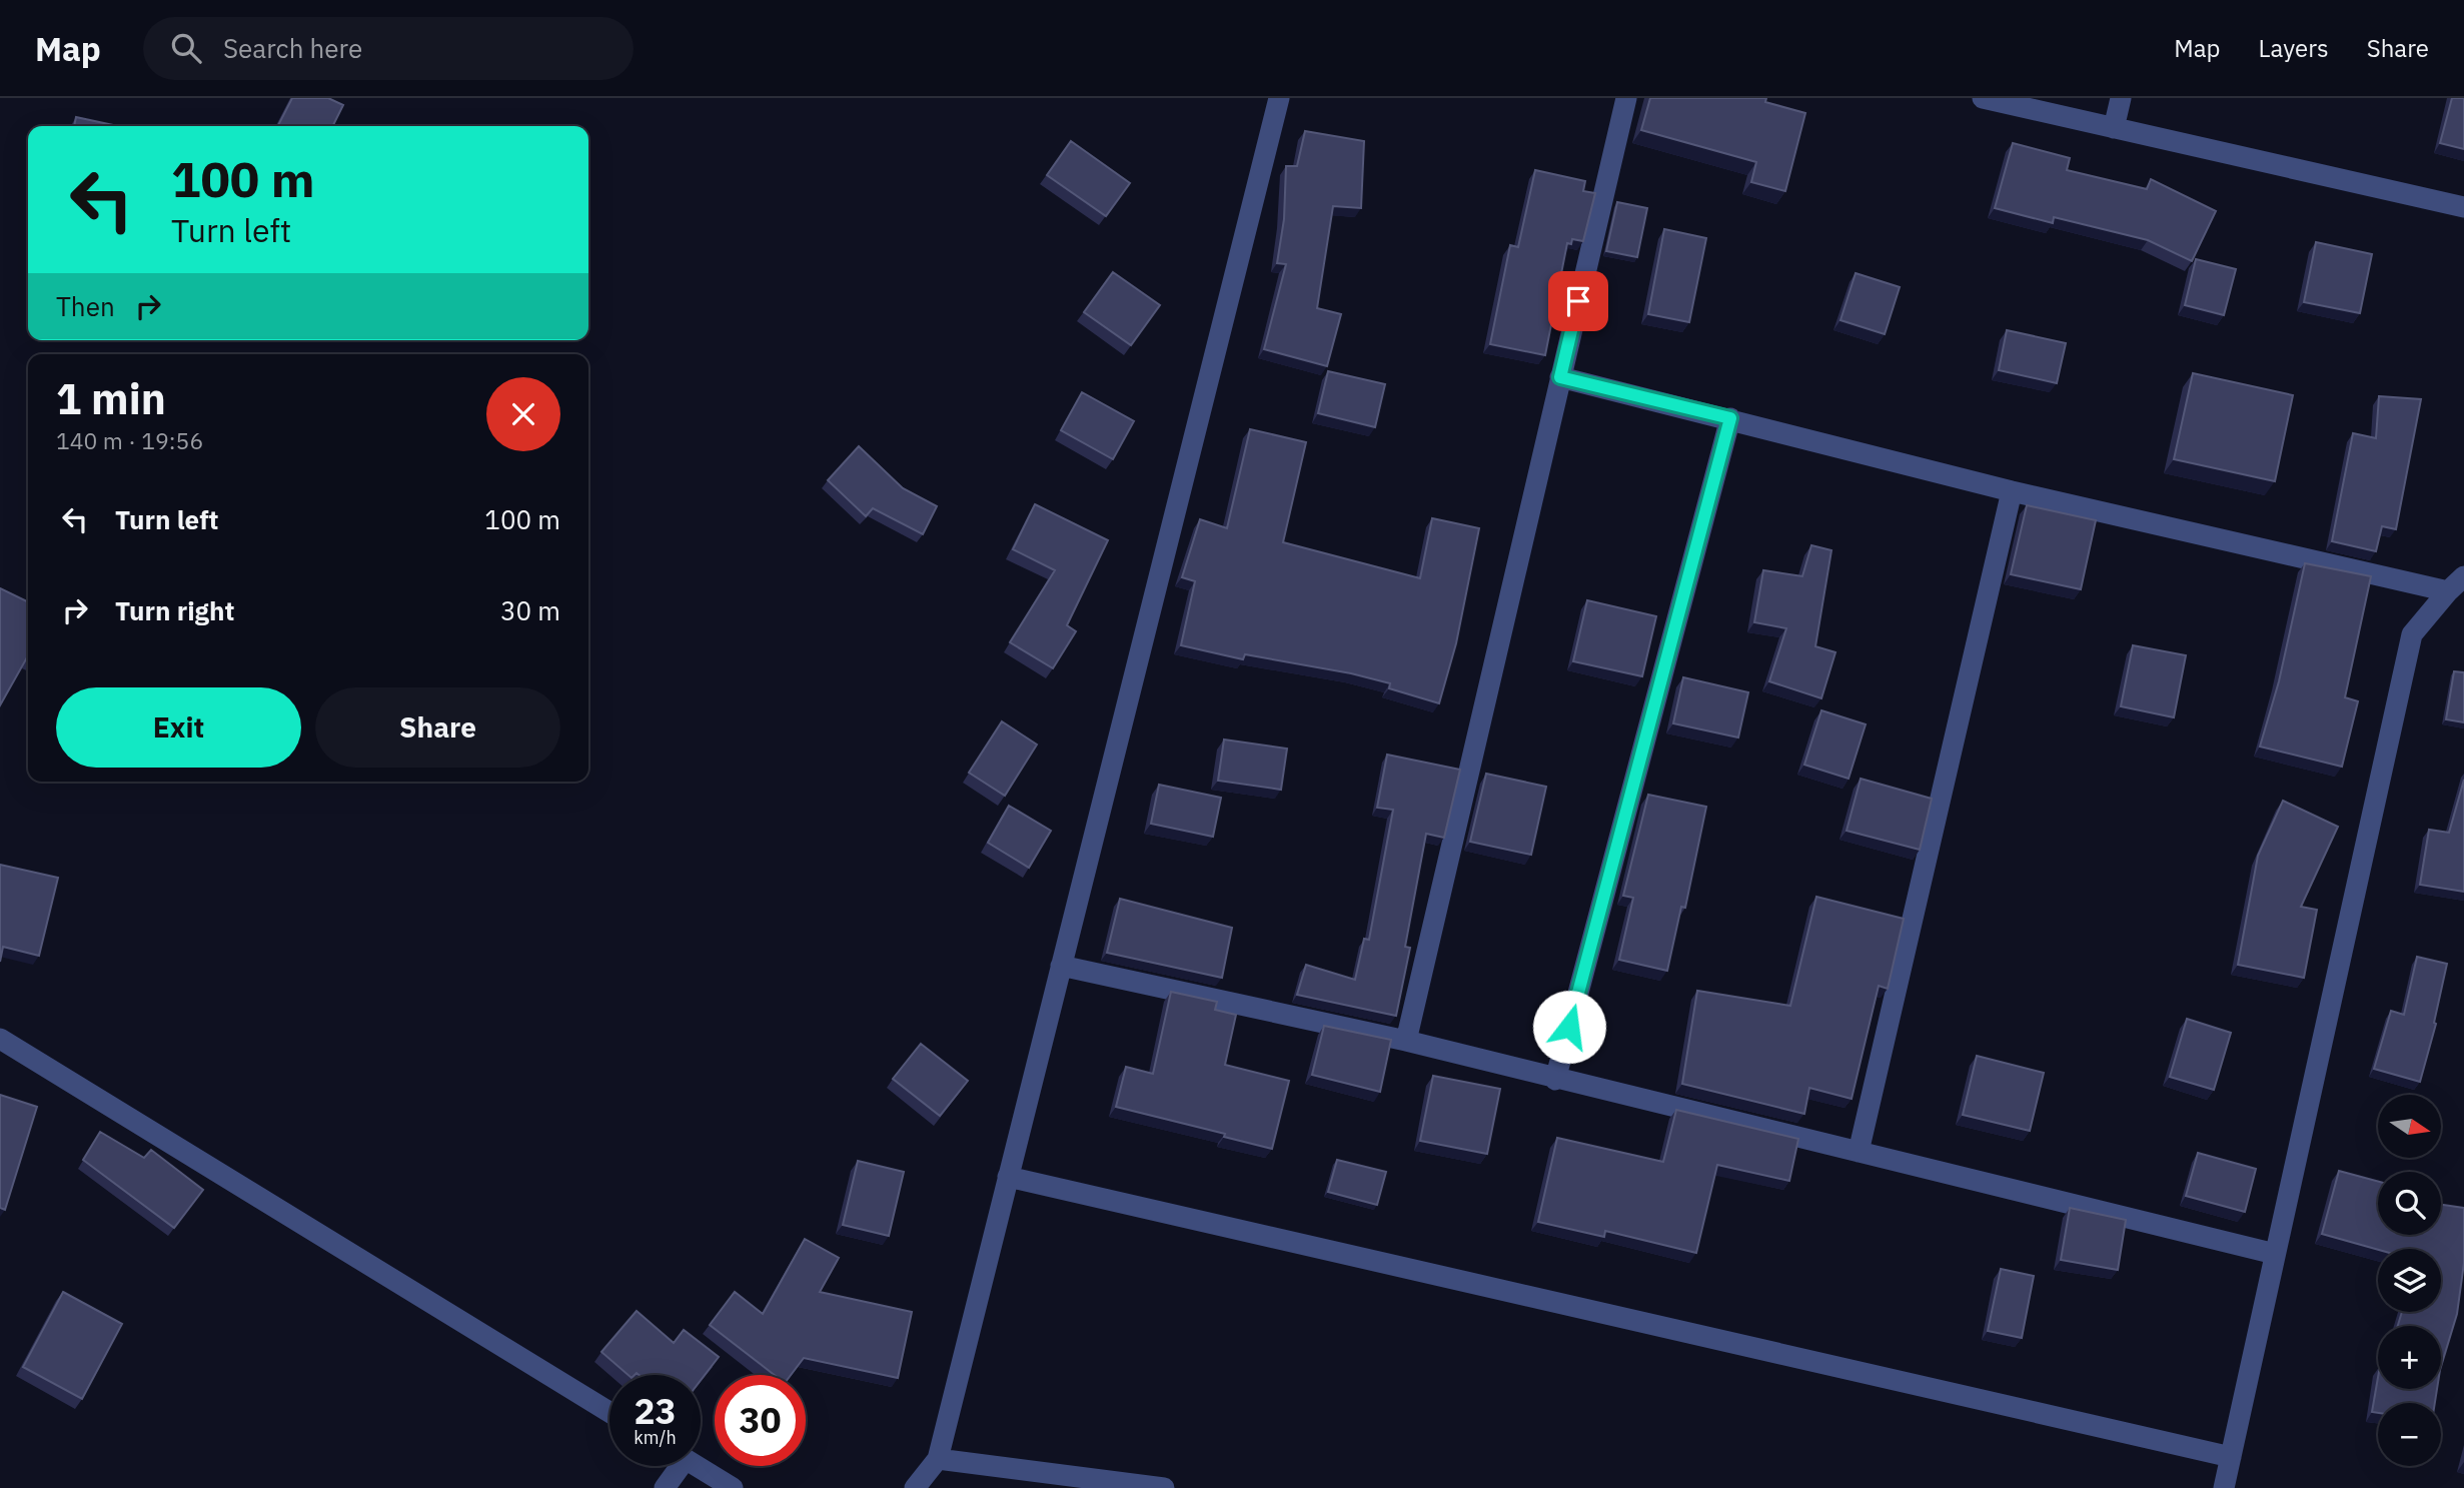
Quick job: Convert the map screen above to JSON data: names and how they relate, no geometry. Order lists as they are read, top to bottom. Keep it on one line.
{"north":"right","page":{"header":"Map","search":"Search here","nav":["Map","Layers","Share"],"turn":["100 m","Turn left"],"then":"Then","heading":["1 min","140 m · 19:56"],"list":[{"name":"Turn left","value":"100 m"},{"name":"Turn right","value":"30 m"}],"buttons":["Exit","Share"],"map_buttons":["+","−"],"speed":"23 km/h","limit":"30"}}
